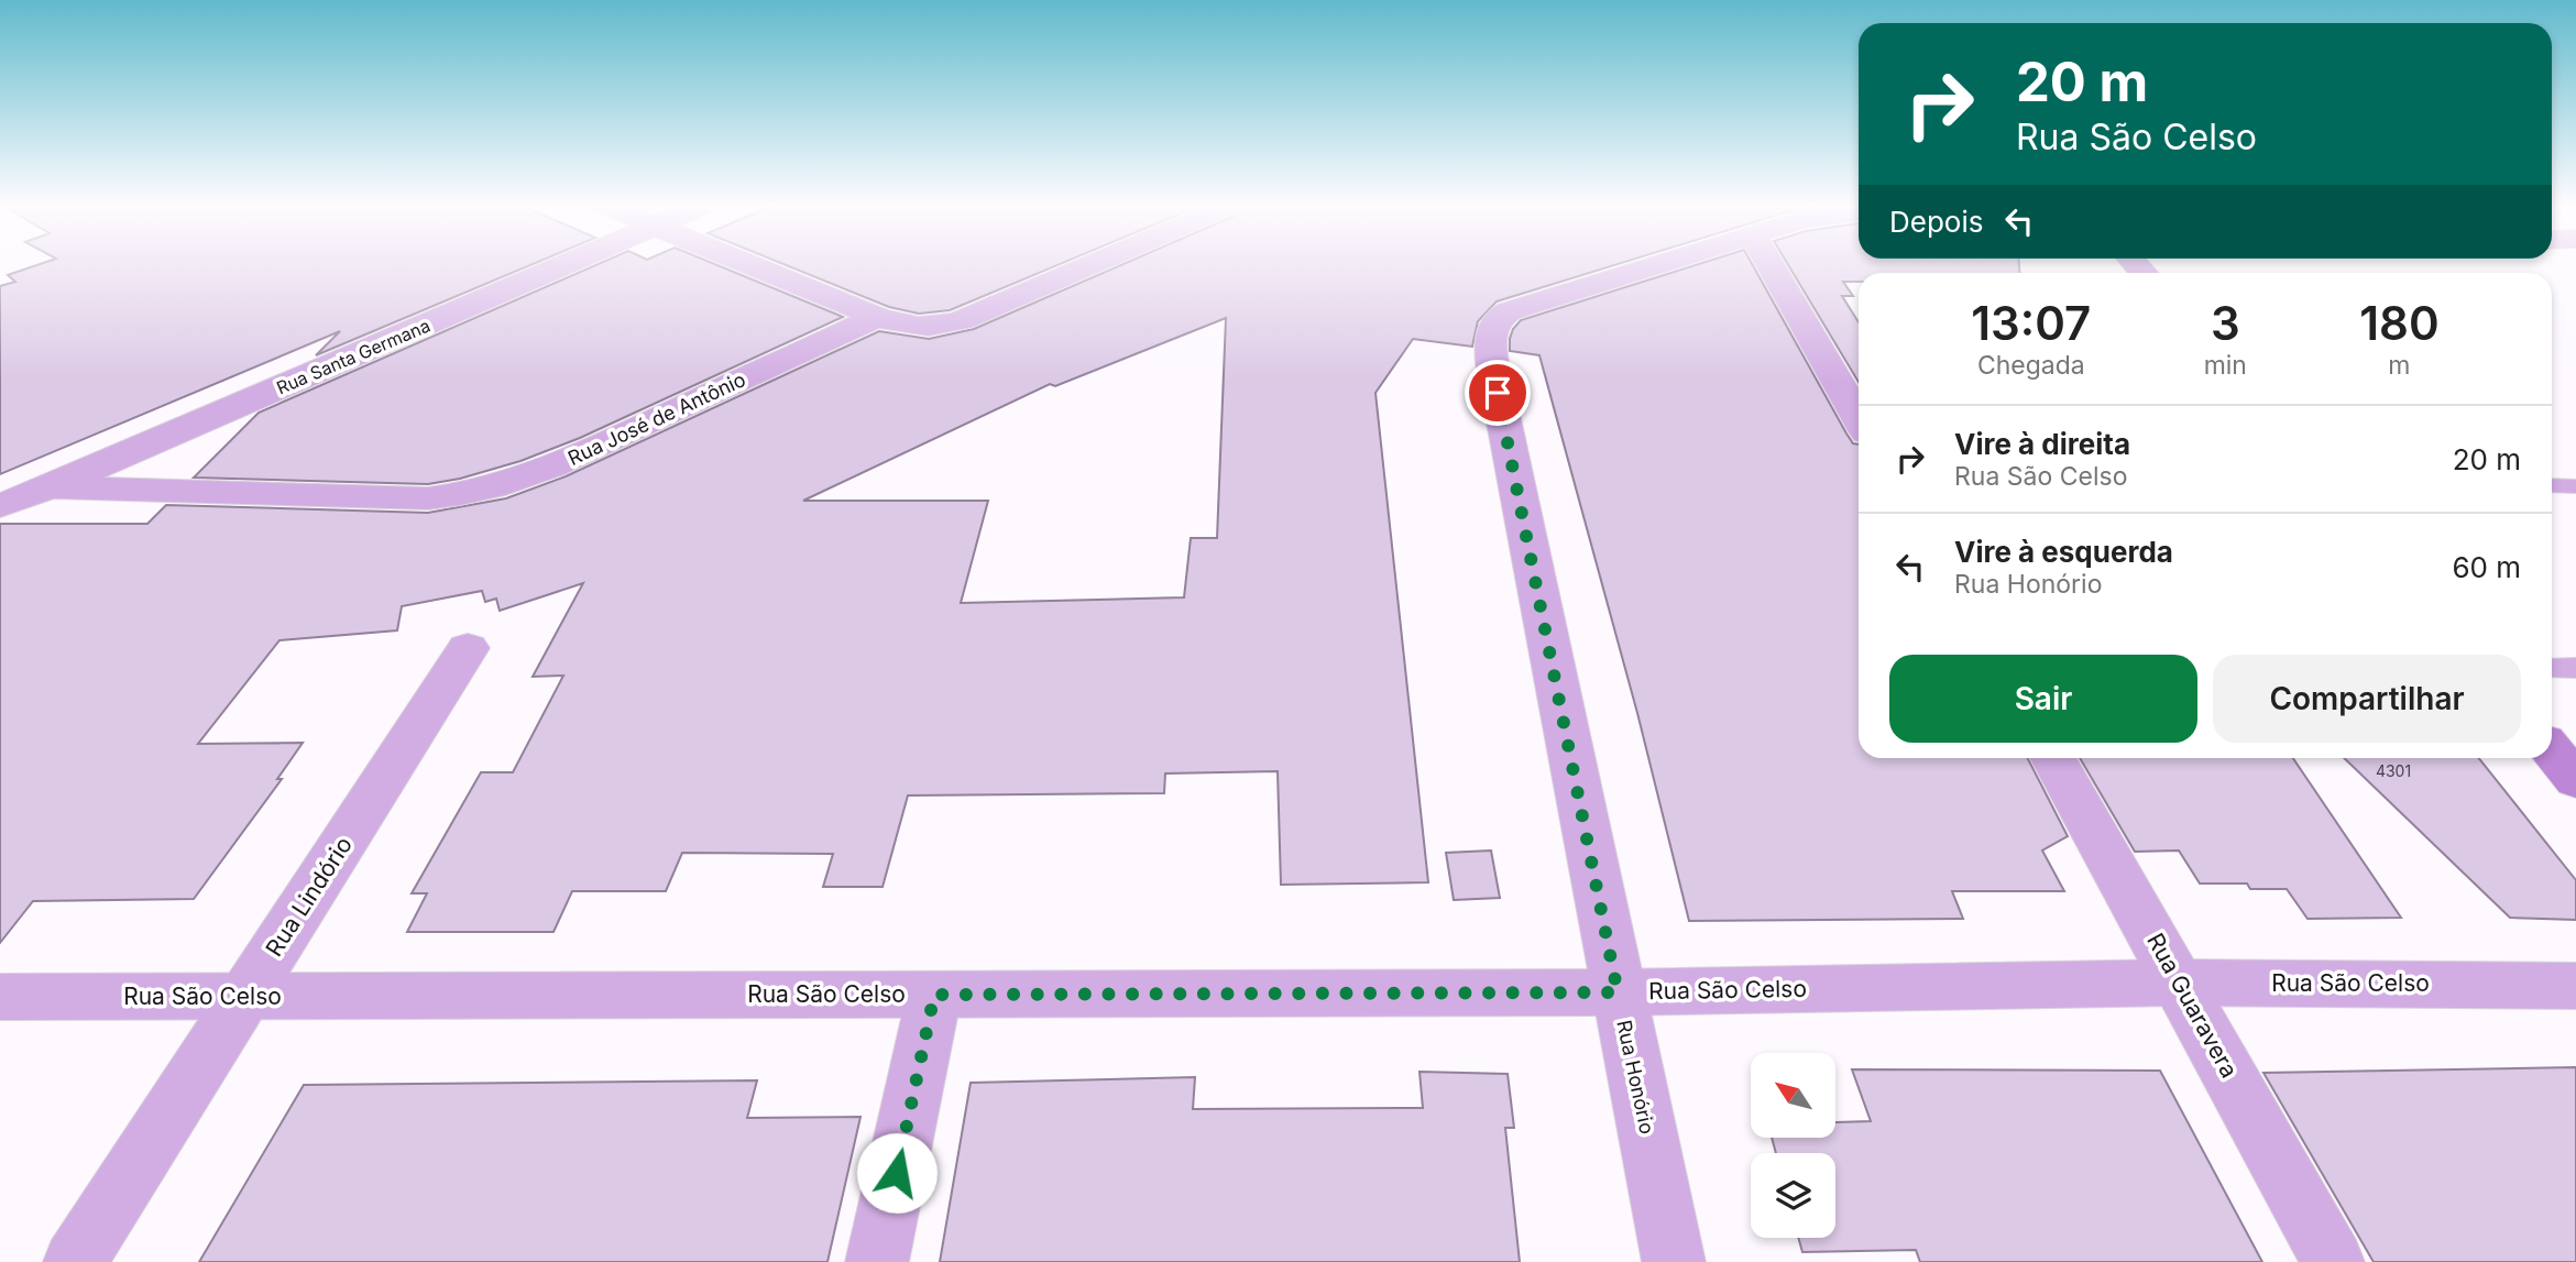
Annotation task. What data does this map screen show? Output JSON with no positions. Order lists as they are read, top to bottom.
{
  "streets": {
    "street": [
      "Rua Santa Germana",
      "Rua José de Antônio",
      "Rua Lindório",
      "Rua São Celso",
      "Rua Guaravera",
      "Rua Honório"
    ]
  },
  "crossings": [
    ["Rua Santa Germana", "Rua José de Antônio"],
    ["Rua Lindório", "Rua São Celso"],
    ["Rua São Celso", "Rua Guaravera"],
    ["Rua São Celso", "Rua Honório"]
  ],
  "house_numbers": ["4301"],
  "north": "top left",
  "page": {
    "turn": ["20 m", "Rua São Celso"],
    "then": "Depois",
    "eta": [
      "13:07",
      "Chegada",
      "3",
      "min",
      "180",
      "m"
    ],
    "list": [
      {
        "name": "Vire à direita",
        "note": "Rua São Celso",
        "value": "20 m"
      },
      {
        "name": "Vire à esquerda",
        "note": "Rua Honório",
        "value": "60 m"
      }
    ],
    "buttons": ["Sair", "Compartilhar"]
  }
}
